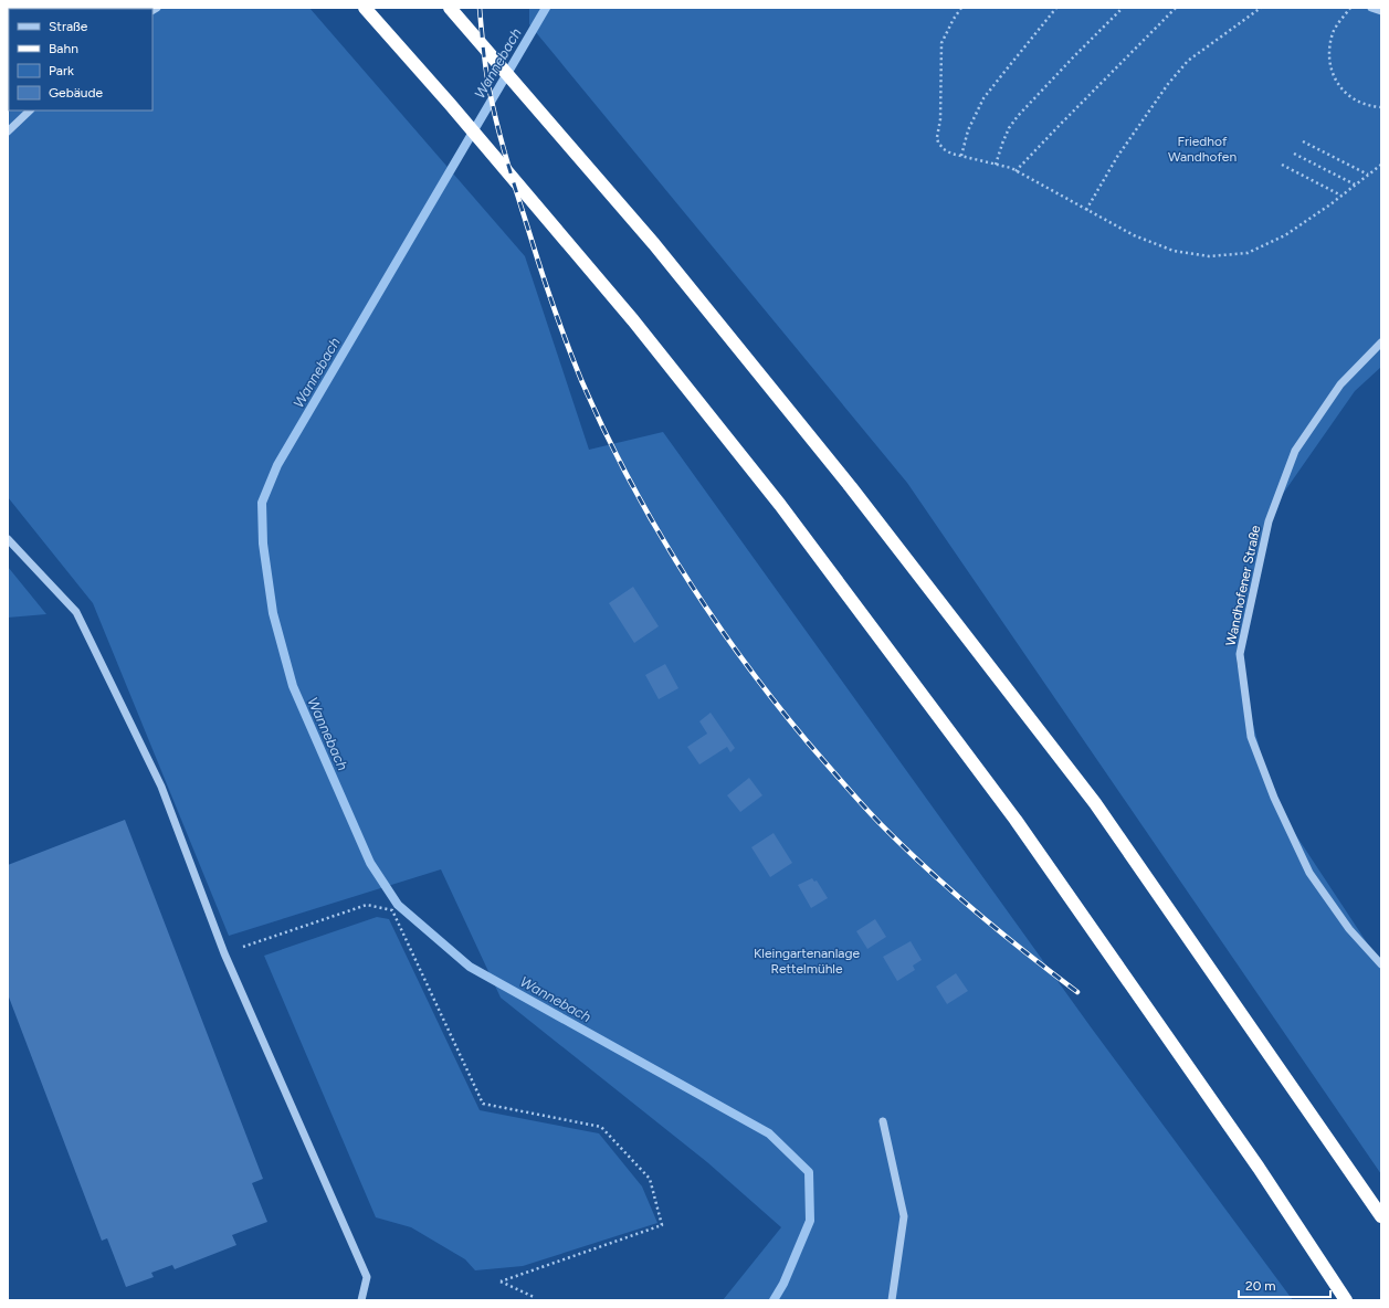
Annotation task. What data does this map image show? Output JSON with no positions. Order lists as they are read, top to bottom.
{
  "streets": {
    "street": ["Wandhofener Straße"]
  },
  "water": ["Wannebach"],
  "parks": ["Friedhof Wandhofen", "Kleingartenanlage Rettelmühle"],
  "legend": [
    "Straße",
    "Bahn",
    "Park",
    "Gebäude"
  ],
  "scale_bar": "20 m"
}
